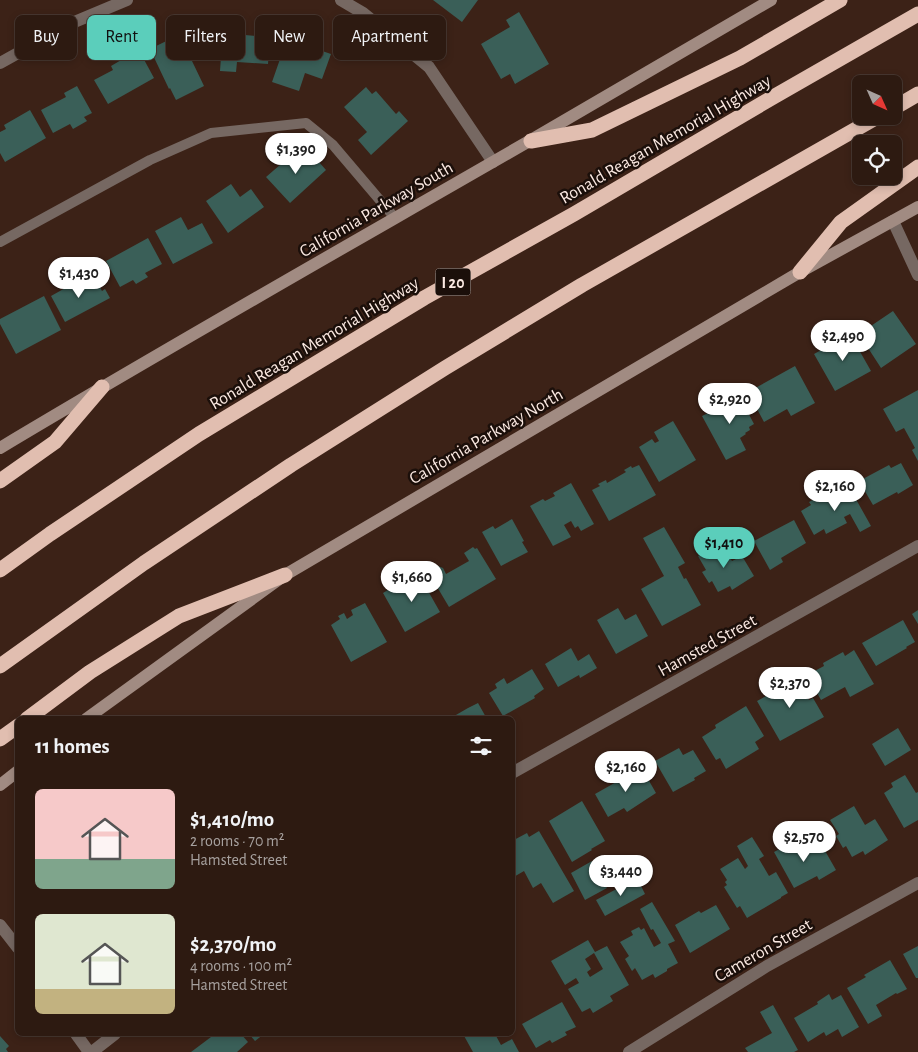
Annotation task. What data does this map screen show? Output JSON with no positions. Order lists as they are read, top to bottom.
{
  "streets": {
    "highway": ["Ronald Reagan Memorial Highway", "I 20"],
    "main road": ["California Parkway South", "California Parkway North"],
    "street": ["Hamsted Street", "Cameron Street"]
  },
  "north": "bottom right",
  "page": {
    "chip": [
      "Buy",
      "Rent",
      "Filters",
      "New",
      "Apartment"
    ],
    "price": [
      "$1,390",
      "$1,430",
      "$2,490",
      "$2,920",
      "$2,160",
      "$1,410",
      "$1,660",
      "$2,370",
      "$2,160",
      "$2,570",
      "$3,440"
    ],
    "heading": "11 homes",
    "list": [
      {
        "name": "$1,410/mo",
        "note": "2 rooms · 70 m² · Hamsted Street"
      },
      {
        "name": "$2,370/mo",
        "note": "4 rooms · 100 m² · Hamsted Street"
      }
    ]
  }
}
